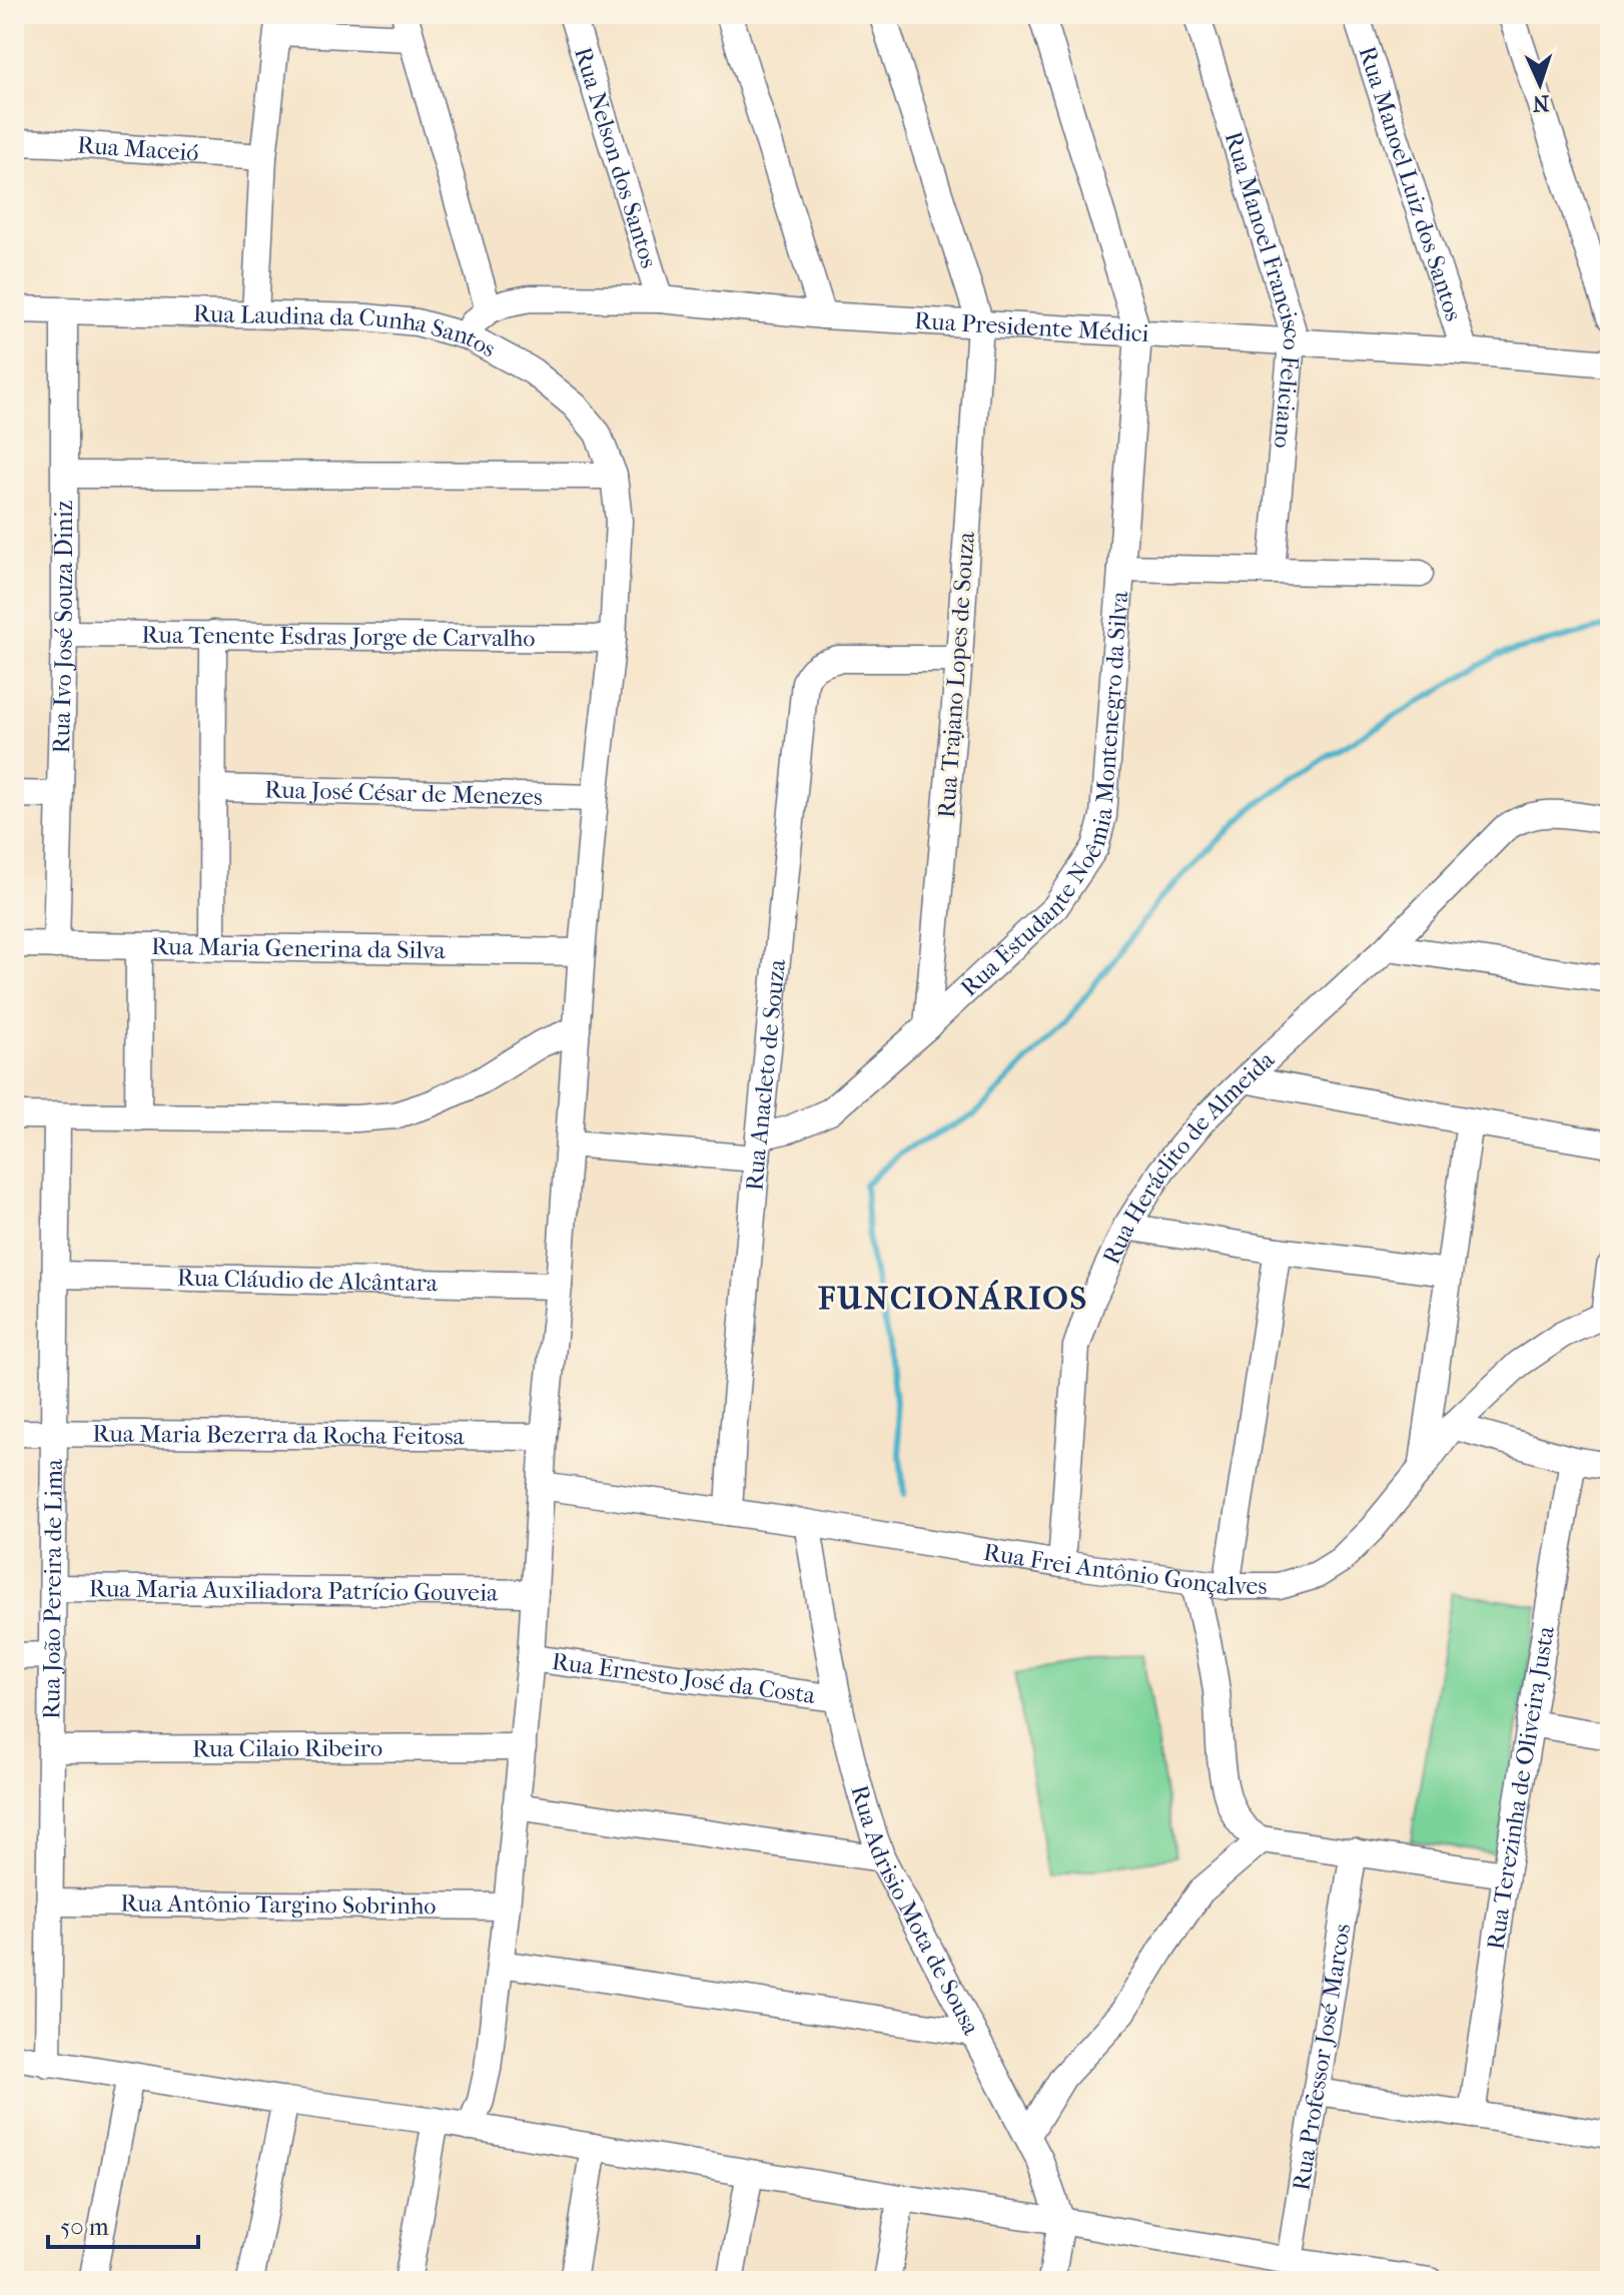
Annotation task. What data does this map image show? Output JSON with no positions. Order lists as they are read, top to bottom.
{
  "streets": {
    "street": [
      "Rua Maceió",
      "Rua Nelson dos Santos",
      "Rua Manoel Luiz dos Santos",
      "Rua Manoel Francisco Feliciano",
      "Rua Presidente Médici",
      "Rua Laudina da Cunha Santos",
      "Rua Ivo José Souza Diniz",
      "Rua Tenente Esdras Jorge de Carvalho",
      "Rua Trajano Lopes de Souza",
      "Rua Estudante Noêmia Montenegro da Silva",
      "Rua José César de Menezes",
      "Rua Maria Generina da Silva",
      "Rua Anacleto de Souza",
      "Rua Heráclito de Almeida",
      "Rua Cláudio de Alcântara",
      "Rua Maria Bezerra da Rocha Feitosa",
      "Rua Frei Antônio Gonçalves",
      "Rua João Pereira de Lima",
      "Rua Maria Auxiliadora Patrício Gouveia",
      "Rua Ernesto José da Costa",
      "Rua Cilaio Ribeiro",
      "Rua Terezinha de Oliveira Justa",
      "Rua Antônio Targino Sobrinho",
      "Rua Adrisio Mota de Sousa",
      "Rua Professor José Marcos"
    ]
  },
  "crossings": [
    ["Rua Nelson dos Santos", "Rua Presidente Médici"],
    ["Rua Manoel Luiz dos Santos", "Rua Presidente Médici"],
    ["Rua Manoel Francisco Feliciano", "Rua Presidente Médici"],
    ["Rua Presidente Médici", "Rua Trajano Lopes de Souza"],
    ["Rua Presidente Médici", "Rua Estudante Noêmia Montenegro da Silva"],
    ["Rua Laudina da Cunha Santos", "Rua Ivo José Souza Diniz"],
    ["Rua Laudina da Cunha Santos", "Rua Tenente Esdras Jorge de Carvalho"],
    ["Rua Laudina da Cunha Santos", "Rua José César de Menezes"],
    ["Rua Laudina da Cunha Santos", "Rua Maria Generina da Silva"],
    ["Rua Laudina da Cunha Santos", "Rua Cláudio de Alcântara"],
    ["Rua Laudina da Cunha Santos", "Rua Maria Bezerra da Rocha Feitosa"],
    ["Rua Laudina da Cunha Santos", "Rua Frei Antônio Gonçalves"],
    ["Rua Laudina da Cunha Santos", "Rua Maria Auxiliadora Patrício Gouveia"],
    ["Rua Laudina da Cunha Santos", "Rua Ernesto José da Costa"],
    ["Rua Laudina da Cunha Santos", "Rua Cilaio Ribeiro"],
    ["Rua Laudina da Cunha Santos", "Rua Antônio Targino Sobrinho"],
    ["Rua Ivo José Souza Diniz", "Rua Tenente Esdras Jorge de Carvalho"],
    ["Rua Ivo José Souza Diniz", "Rua Maria Generina da Silva"],
    ["Rua Trajano Lopes de Souza", "Rua Estudante Noêmia Montenegro da Silva"],
    ["Rua Trajano Lopes de Souza", "Rua Anacleto de Souza"],
    ["Rua Estudante Noêmia Montenegro da Silva", "Rua Anacleto de Souza"],
    ["Rua Anacleto de Souza", "Rua Frei Antônio Gonçalves"],
    ["Rua Heráclito de Almeida", "Rua Frei Antônio Gonçalves"],
    ["Rua Cláudio de Alcântara", "Rua João Pereira de Lima"],
    ["Rua Maria Bezerra da Rocha Feitosa", "Rua João Pereira de Lima"],
    ["Rua Frei Antônio Gonçalves", "Rua Adrisio Mota de Sousa"],
    ["Rua João Pereira de Lima", "Rua Maria Auxiliadora Patrício Gouveia"],
    ["Rua João Pereira de Lima", "Rua Cilaio Ribeiro"],
    ["Rua João Pereira de Lima", "Rua Antônio Targino Sobrinho"],
    ["Rua Ernesto José da Costa", "Rua Adrisio Mota de Sousa"]
  ],
  "districts": ["FUNCIONÁRIOS"],
  "scale_bar": "50 m",
  "north": "bottom"
}
